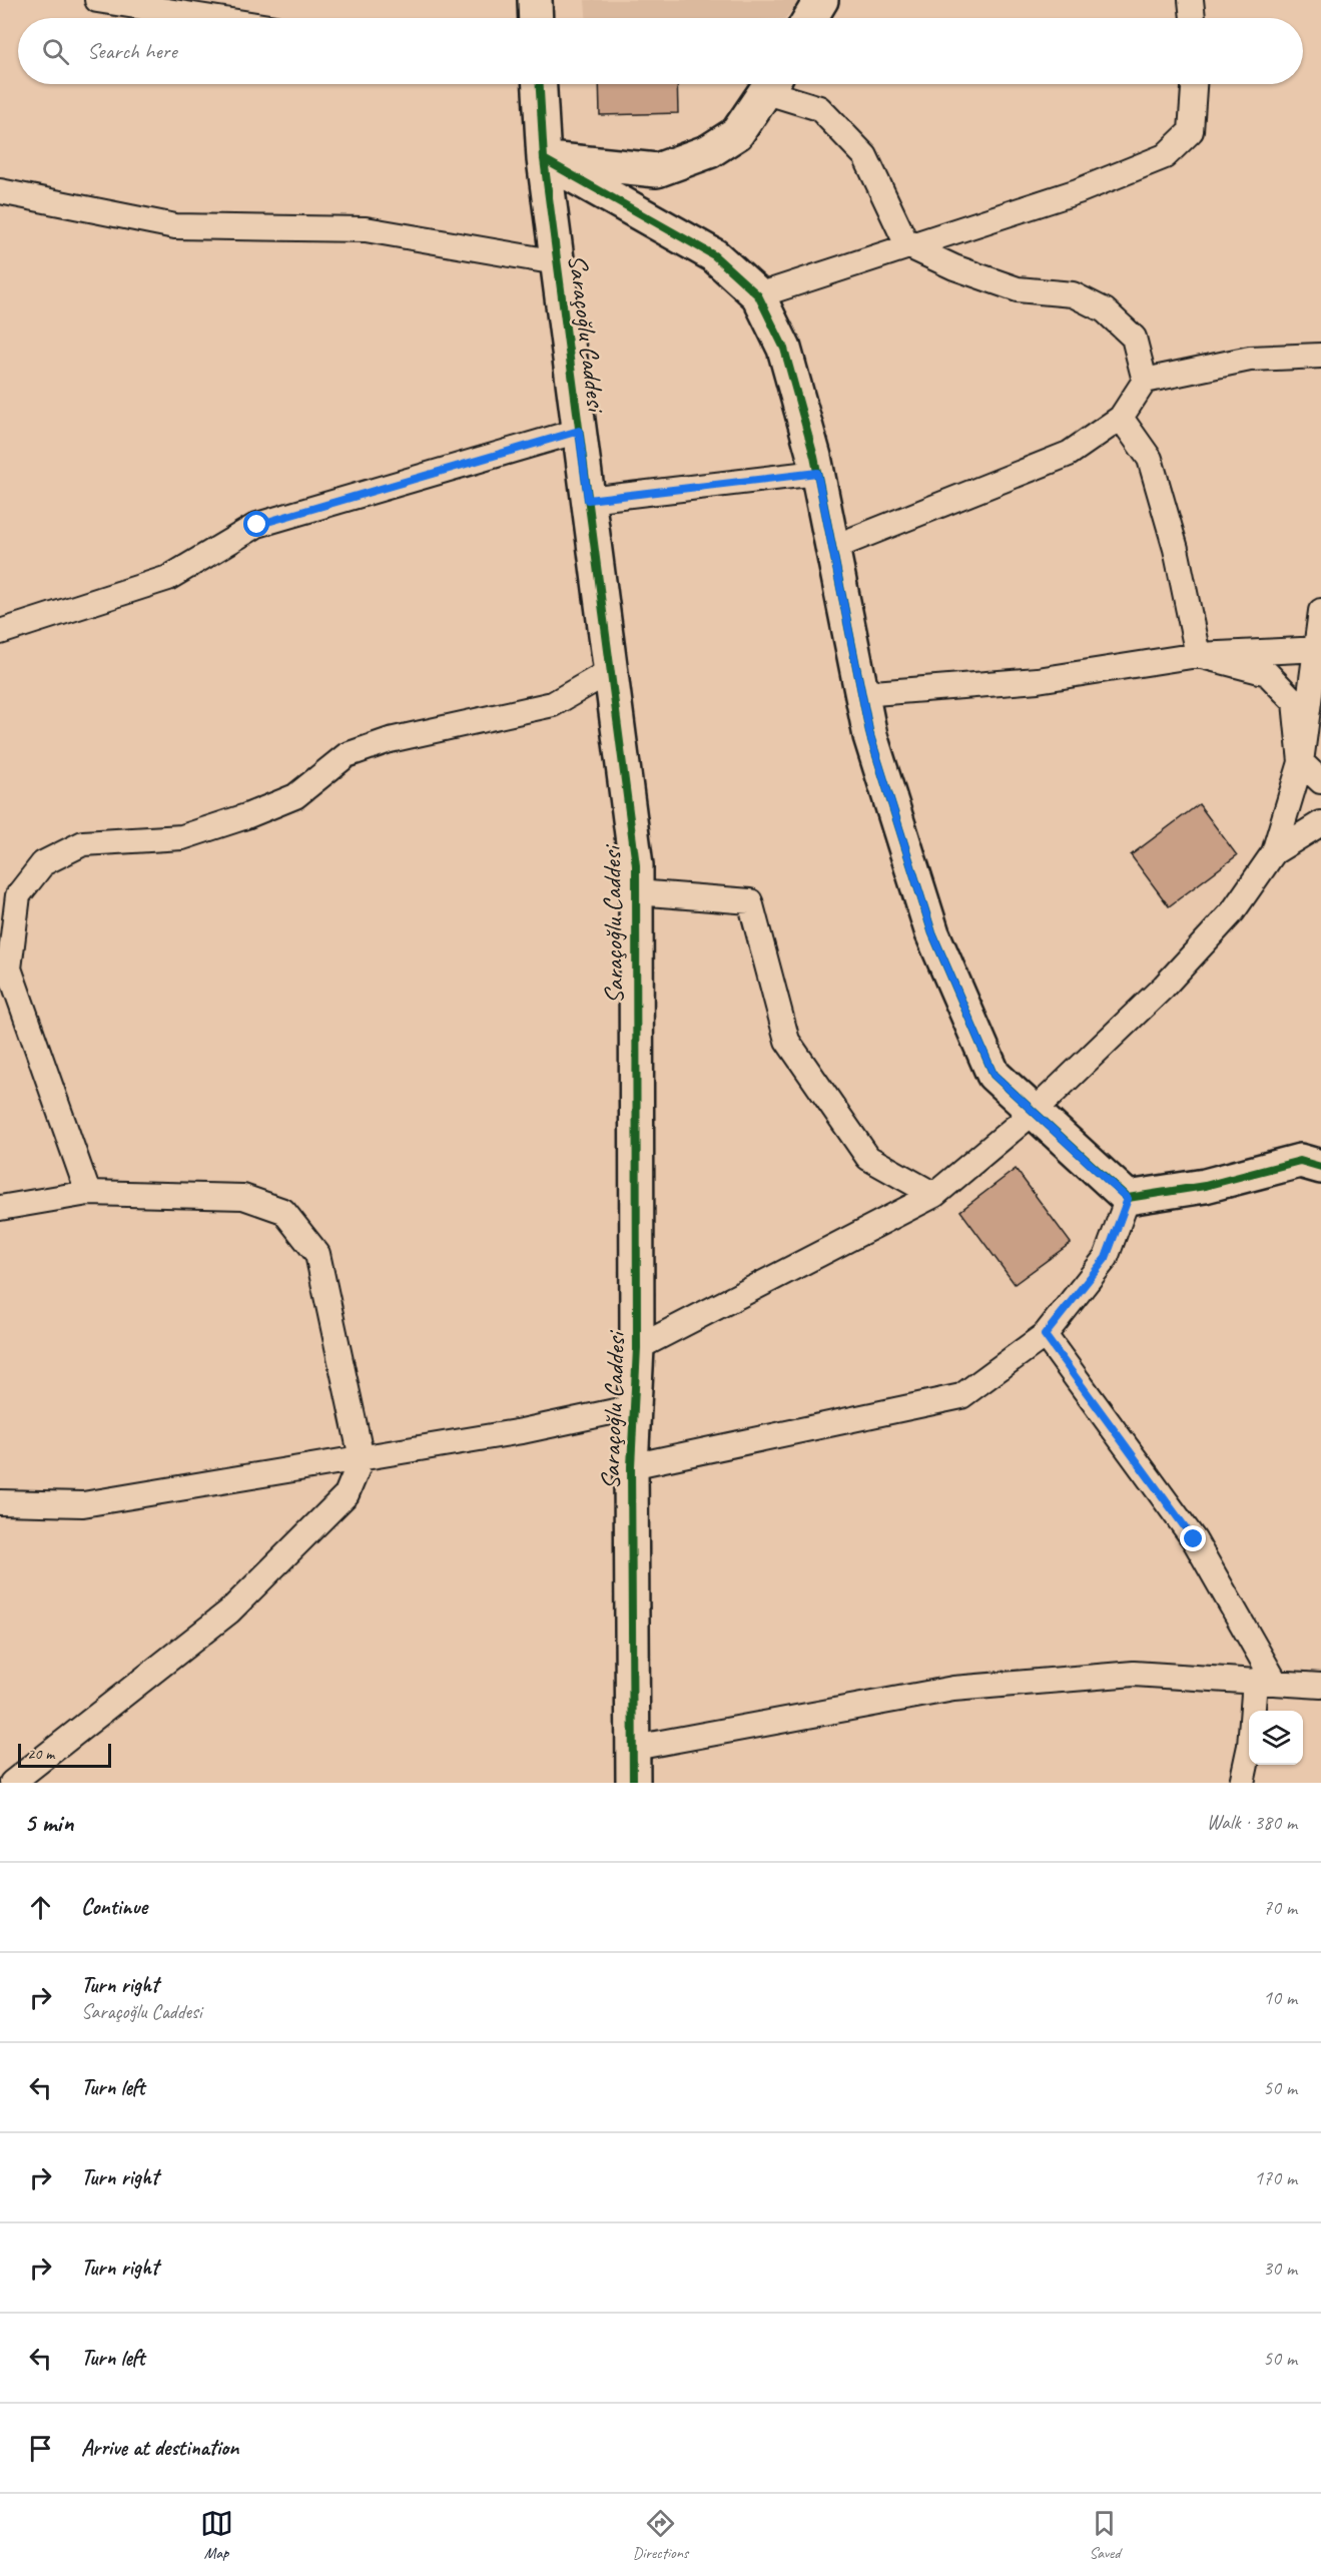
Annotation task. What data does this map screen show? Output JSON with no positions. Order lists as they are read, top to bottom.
{
  "streets": {
    "street": ["Saraçoğlu Caddesi"]
  },
  "scale_bar": "20 m",
  "page": {
    "search": "Search here",
    "scale": "20 m",
    "heading": ["5 min", "Walk · 380 m"],
    "list": [
      ["Continue", "70 m"],
      ["Turn right", "Saraçoğlu Caddesi", "10 m"],
      ["Turn left", "50 m"],
      ["Turn right", "170 m"],
      ["Turn right", "30 m"],
      ["Turn left", "50 m"],
      "Arrive at destination"
    ],
    "nav": ["Map", "Directions", "Saved"]
  }
}
